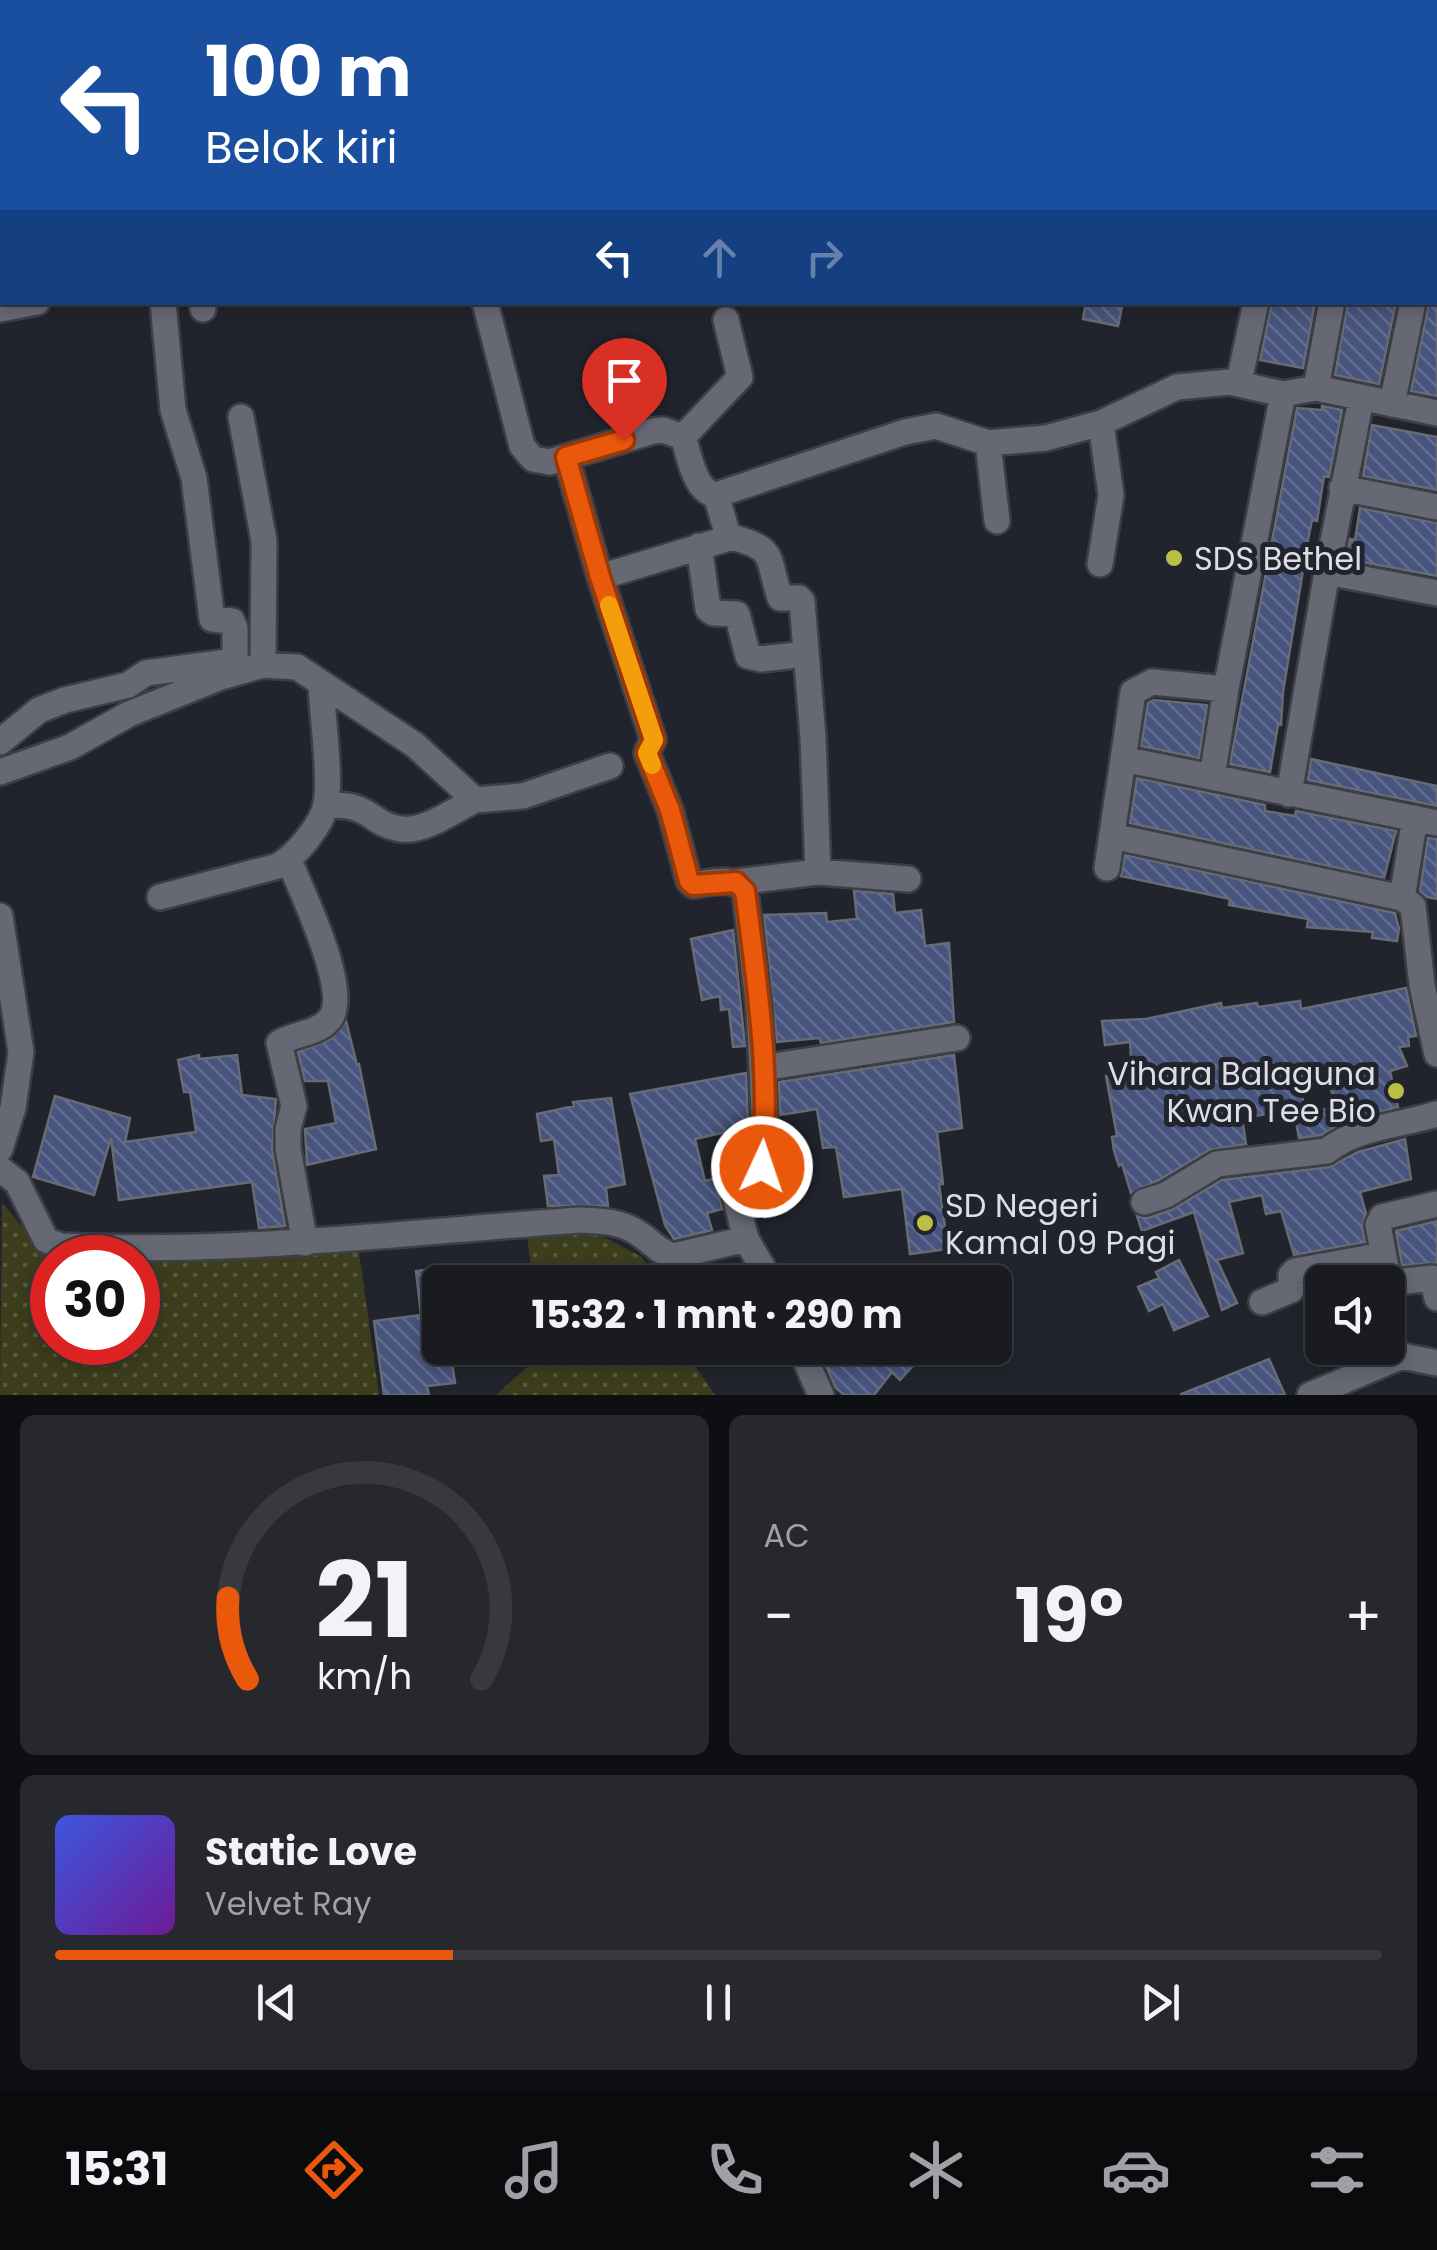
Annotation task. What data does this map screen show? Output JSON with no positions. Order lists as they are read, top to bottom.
{
  "places": ["SDS Bethel", "Vihara Balaguna Kwan Tee Bio", "SD Negeri Kamal 09 Pagi"],
  "page": {
    "turn": ["100 m", "Belok kiri"],
    "limit": "30",
    "trip": "15:32 · 1 mnt · 290 m",
    "tile": "AC",
    "heat": ["−", "19°", "+"],
    "song": ["Static Love", "Velvet Ray"],
    "tabs": "15:31",
    "gauge": ["21", "km/h"]
  }
}
